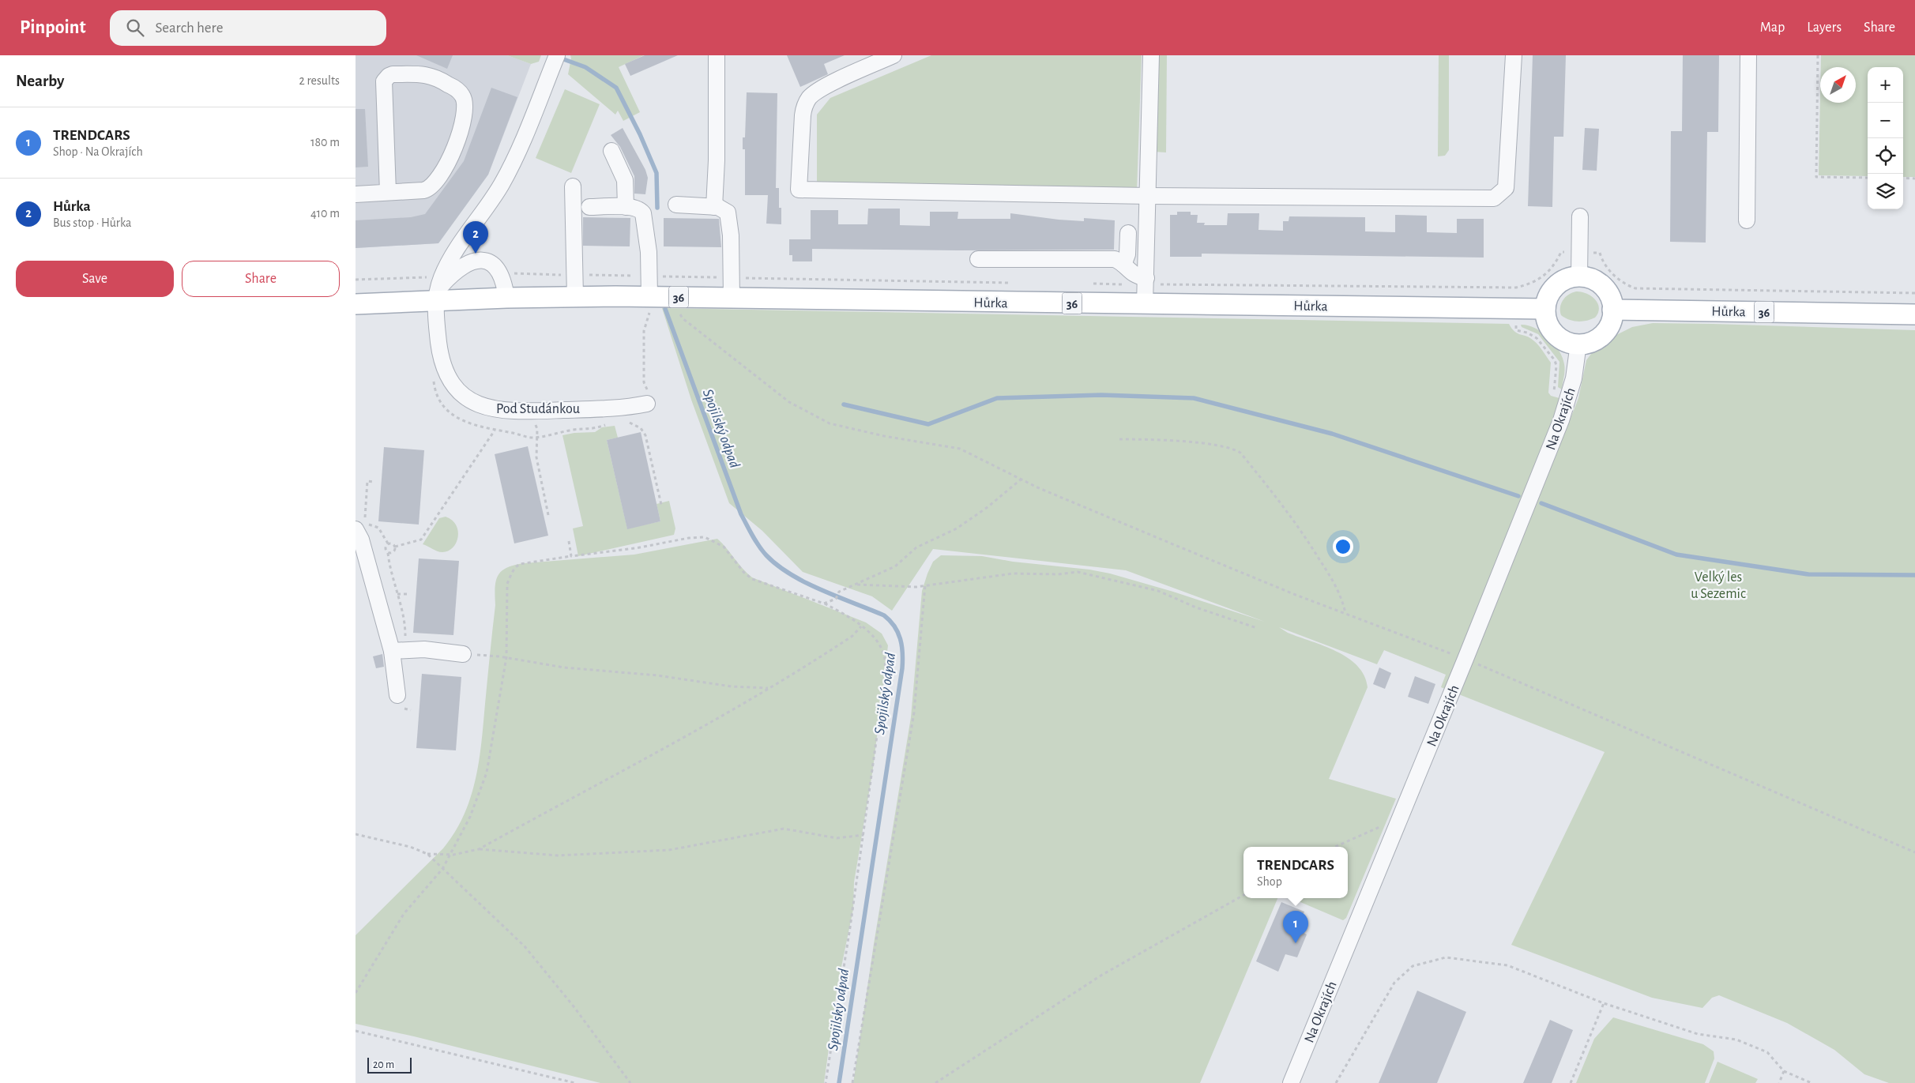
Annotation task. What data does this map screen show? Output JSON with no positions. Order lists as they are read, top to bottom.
{
  "streets": {
    "main road": ["36", "Hůrka"],
    "street": ["Pod Studánkou", "Na Okrajích"]
  },
  "crossings": [
    ["Hůrka", "Pod Studánkou"],
    ["Hůrka", "Na Okrajích"]
  ],
  "water": ["Spojilský odpad"],
  "parks": ["Velký les u Sezemic"],
  "scale_bar": "20 m",
  "north": "top right",
  "page": {
    "header": "Pinpoint",
    "search": "Search here",
    "nav": ["Map", "Layers", "Share"],
    "heading": ["Nearby", "2 results"],
    "map_buttons": ["+", "−"],
    "list": [
      {
        "mark": "1",
        "name": "TRENDCARS",
        "note": "Shop · Na Okrajích",
        "value": "180 m"
      },
      {
        "mark": "2",
        "name": "Hůrka",
        "note": "Bus stop · Hůrka",
        "value": "410 m"
      }
    ],
    "pins": ["2", "1"],
    "buttons": ["Save", "Share"],
    "popup": ["TRENDCARS", "Shop"],
    "scale": "20 m"
  }
}
